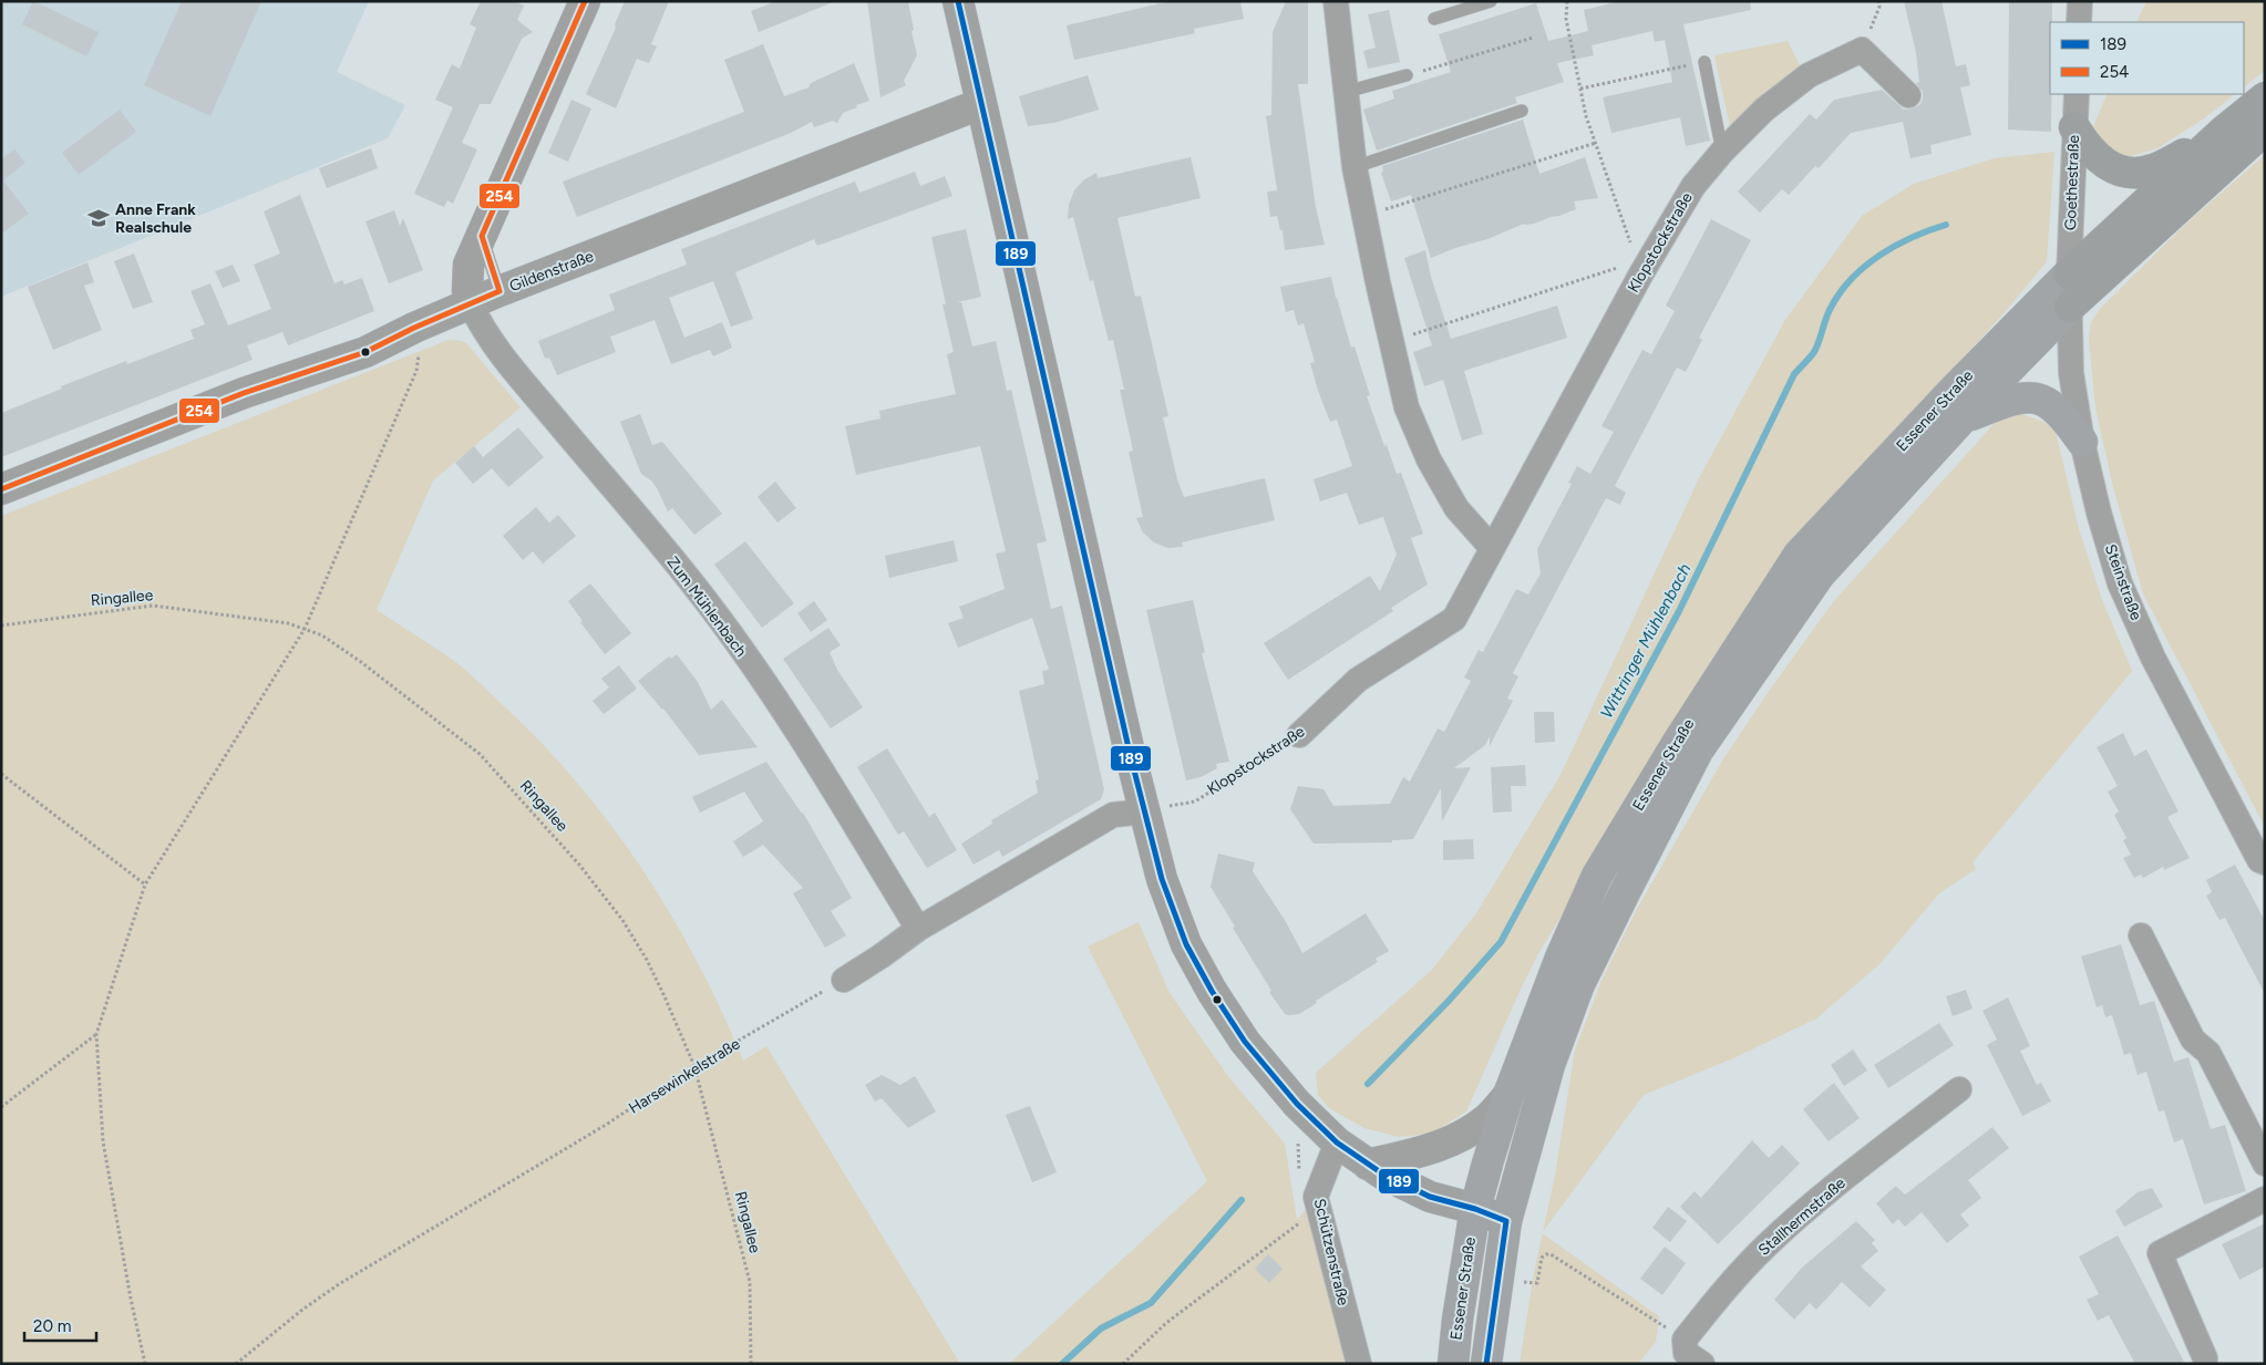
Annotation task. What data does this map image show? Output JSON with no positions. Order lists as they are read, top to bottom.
{
  "streets": {
    "main road": ["Gildenstraße", "Essener Straße"],
    "street": [
      "Goethestraße",
      "Klopstockstraße",
      "Steinstraße",
      "Zum Mühlenbach",
      "Stallhermstraße",
      "Schützenstraße"
    ],
    "path": ["Ringallee", "Harsewinkelstraße"]
  },
  "crossings": [
    ["Goethestraße", "Essener Straße"],
    ["Goethestraße", "Steinstraße"],
    ["Gildenstraße", "Zum Mühlenbach"],
    ["Essener Straße", "Steinstraße"],
    ["Ringallee", "Harsewinkelstraße"]
  ],
  "water": ["Wittringer Mühlenbach"],
  "places": {
    "school or university": ["Anne Frank Realschule"]
  },
  "lines": ["transit line 189", "transit line 254"],
  "legend": ["189", "254"],
  "scale_bar": "20 m"
}
